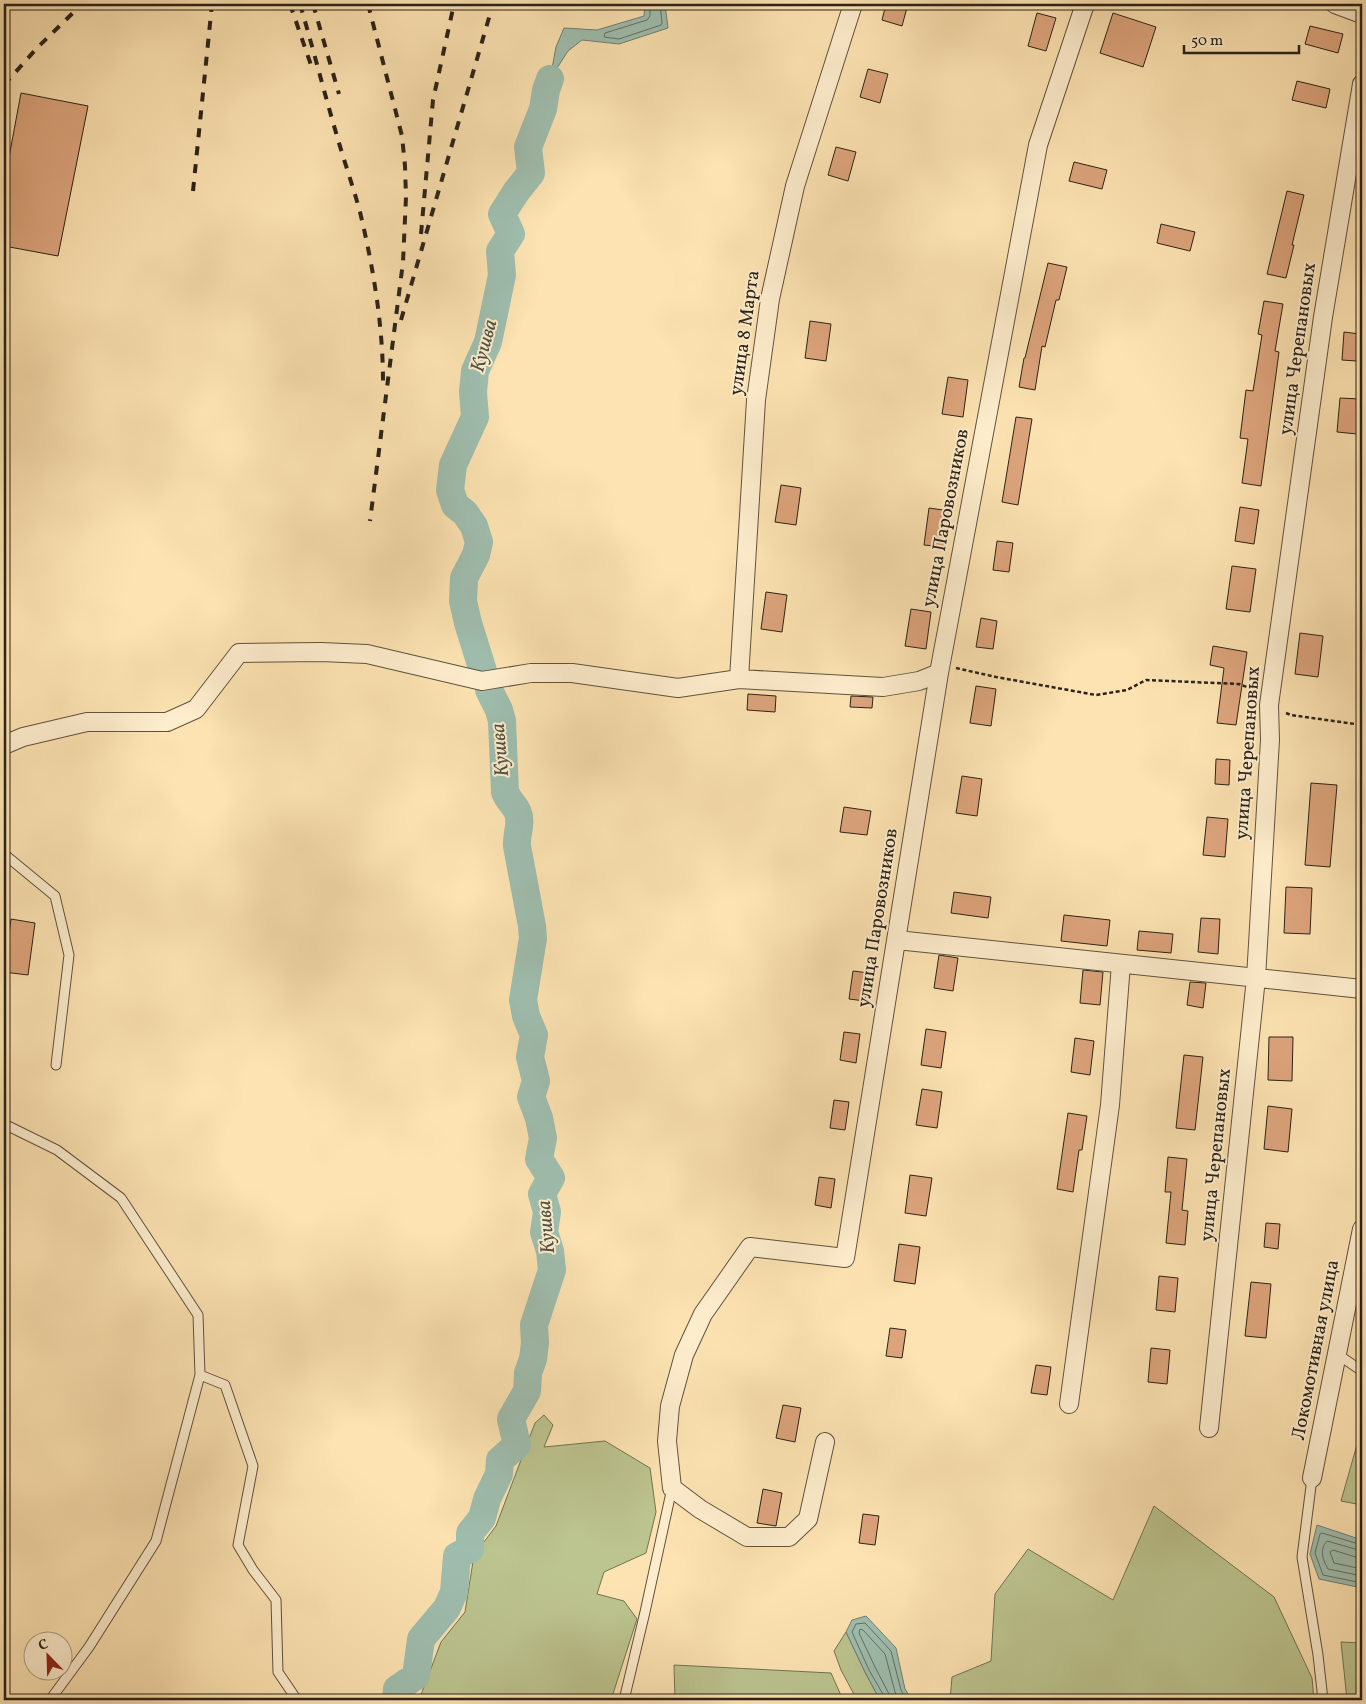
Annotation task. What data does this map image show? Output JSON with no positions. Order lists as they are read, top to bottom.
{
  "streets": {
    "street": [
      "улица 8 Марта",
      "улица Черепановых",
      "улица Паровозников",
      "Локомотивная улица"
    ]
  },
  "water": ["Кушва"],
  "scale_bar": "50 m",
  "north": "top left"
}
